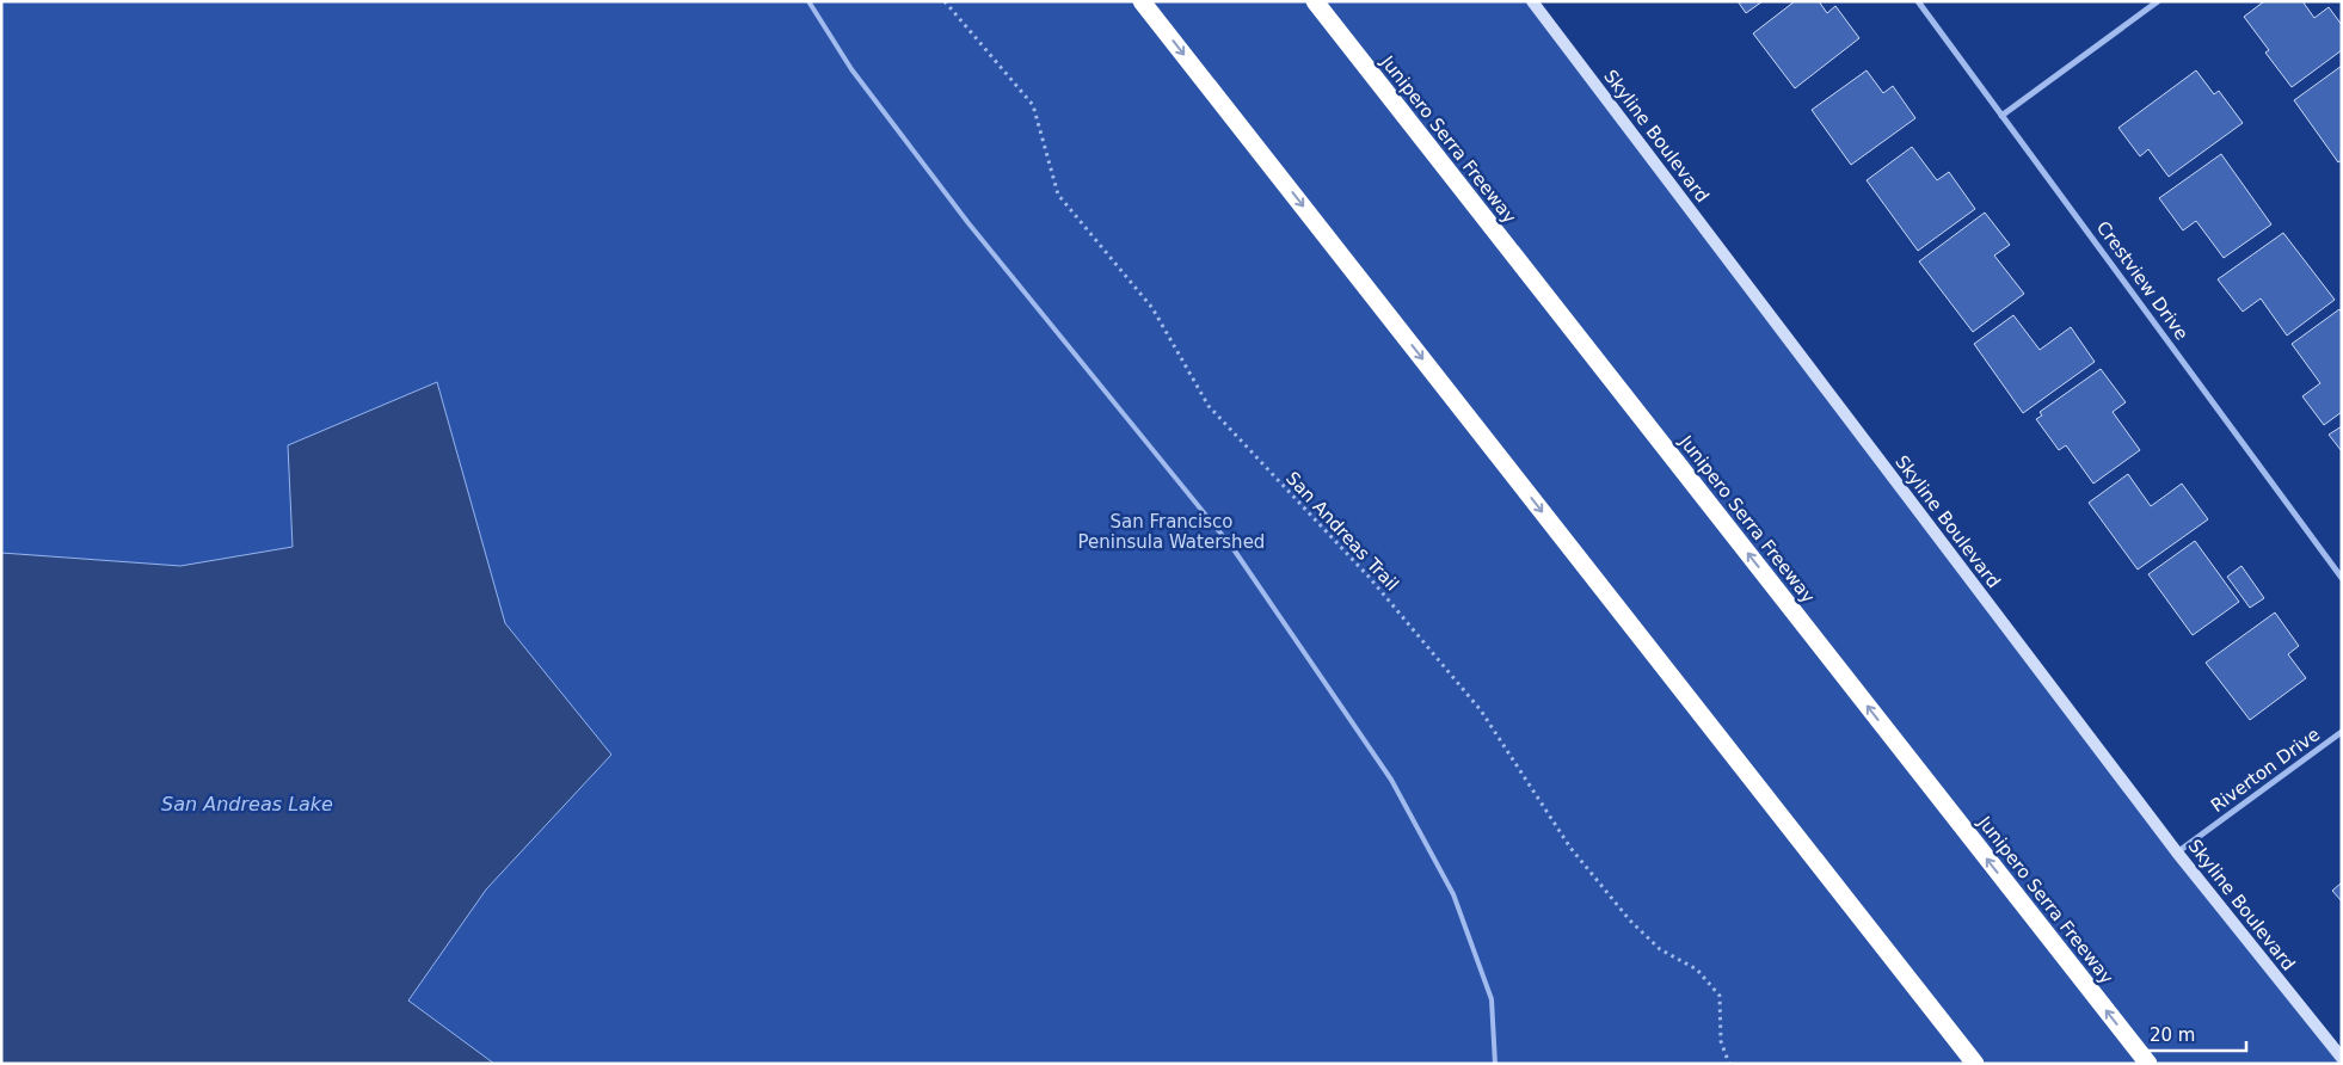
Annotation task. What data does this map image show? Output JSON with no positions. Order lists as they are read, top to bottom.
{
  "streets": {
    "highway": ["Junipero Serra Freeway"],
    "main road": ["Skyline Boulevard"],
    "street": ["Crestview Drive", "Riverton Drive"],
    "path": ["San Andreas Trail"]
  },
  "crossings": [
    ["Skyline Boulevard", "Riverton Drive"]
  ],
  "water": ["San Andreas Lake"],
  "parks": ["San Francisco Peninsula Watershed"],
  "scale_bar": "20 m"
}
